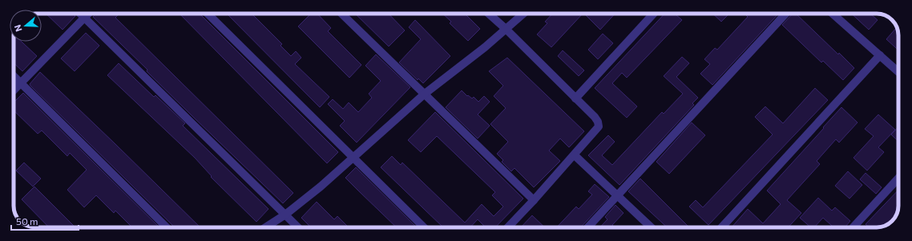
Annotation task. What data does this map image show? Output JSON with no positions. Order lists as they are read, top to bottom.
{
  "scale_bar": "50 m",
  "north": "left"
}
